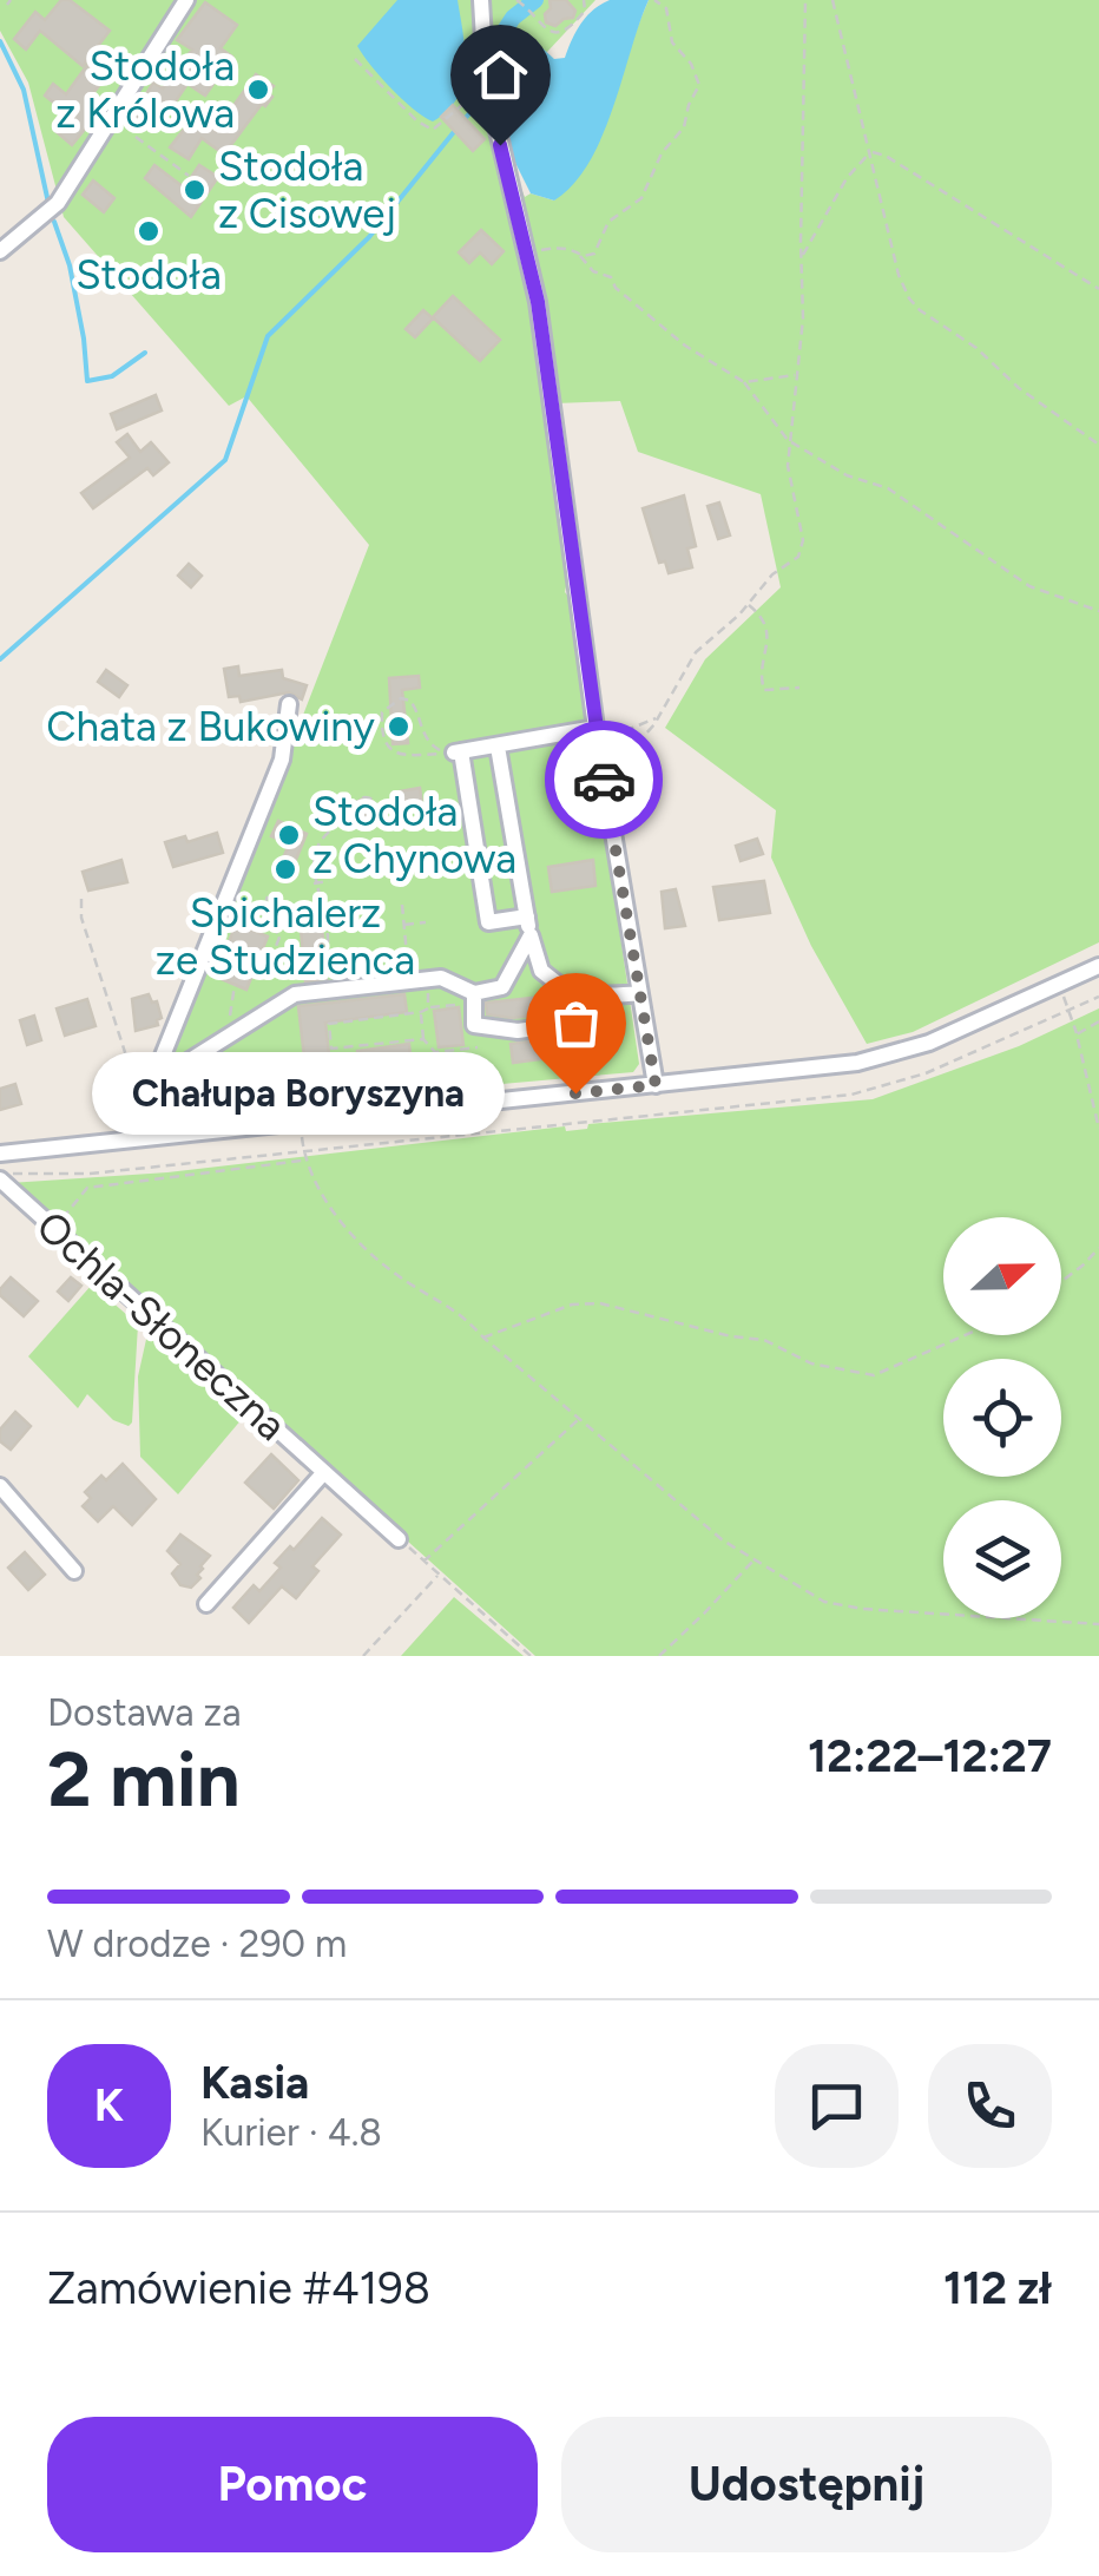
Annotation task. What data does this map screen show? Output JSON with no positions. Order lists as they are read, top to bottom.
{
  "streets": {
    "street": ["Ochla-Słoneczna"]
  },
  "places": [
    "Stodoła z Królowa",
    "Stodoła z Cisowej",
    "Stodoła",
    "Chata z Bukowiny",
    "Stodoła z Chynowa",
    "Spichalerz ze Studzienca",
    "Chałupa Boryszyna"
  ],
  "north": "right",
  "page": {
    "bubble": "Chałupa Boryszyna",
    "heading": ["2 min", "Dostawa za", "12:22–12:27"],
    "panel": [
      "Kasia",
      "Kurier · 4.8",
      "Zamówienie #4198",
      "112 zł"
    ],
    "bar": "W drodze · 290 m",
    "round": "K",
    "buttons": ["Pomoc", "Udostępnij"]
  }
}
